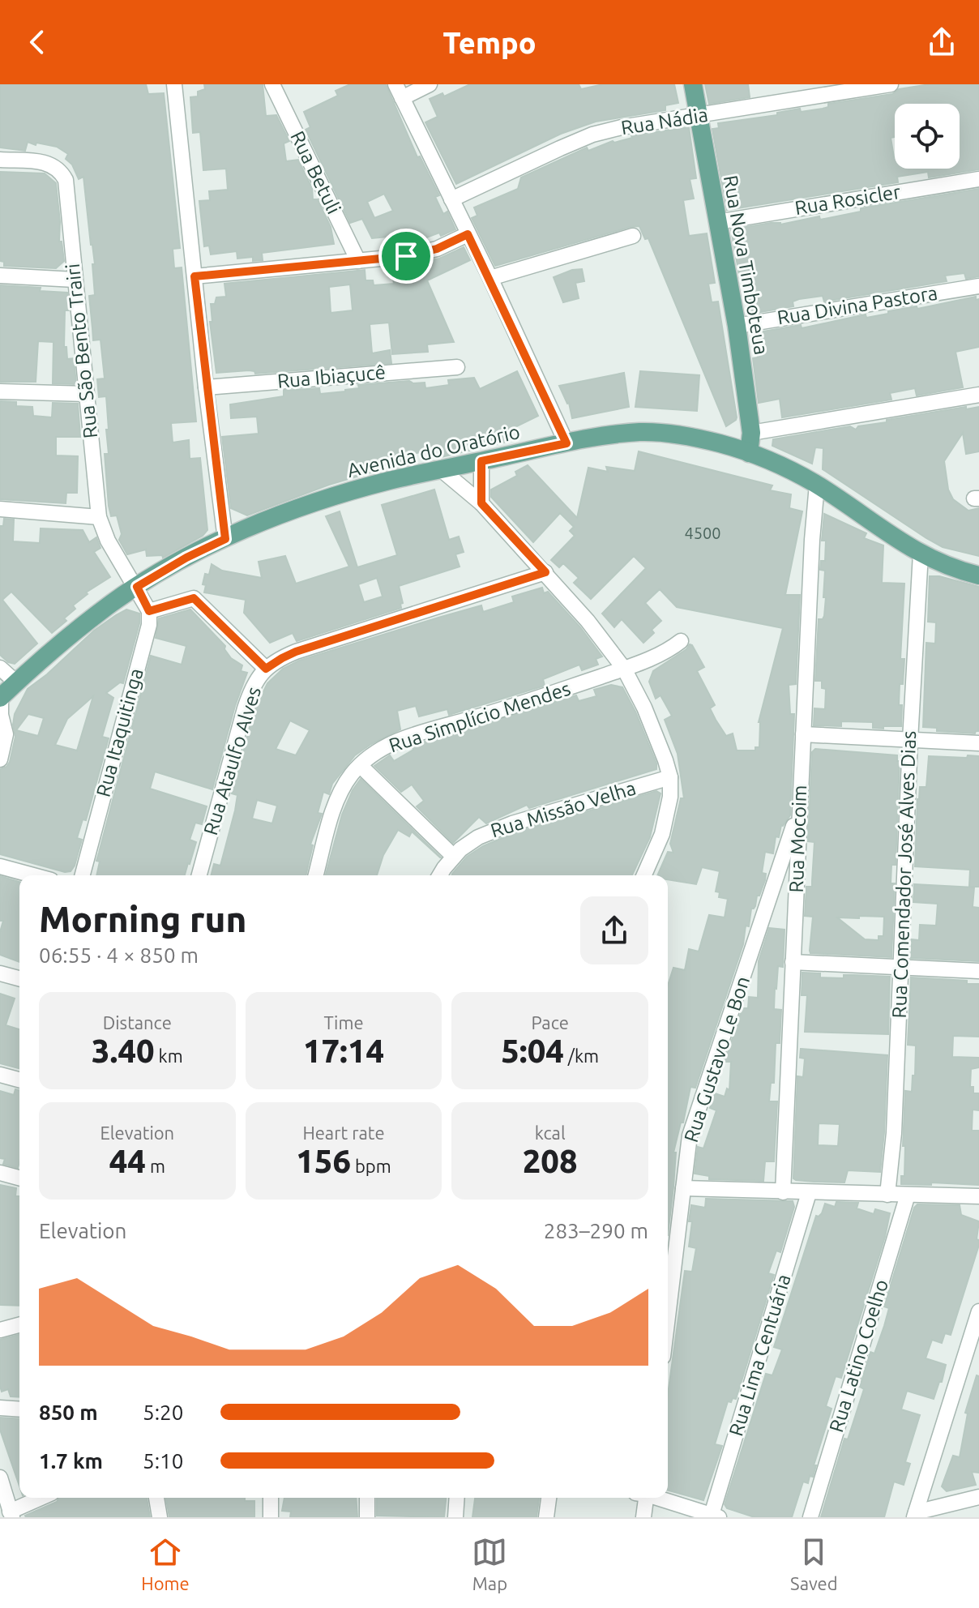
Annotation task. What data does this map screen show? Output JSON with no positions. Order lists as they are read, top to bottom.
{
  "streets": {
    "main road": ["Rua Nova Timboteua", "Avenida do Oratório"],
    "street": [
      "Rua Nádia",
      "Rua Betuli",
      "Rua Rosicler",
      "Rua Divina Pastora",
      "Rua São Bento Trairi",
      "Rua Ibiaçucê",
      "Rua Simplício Mendes",
      "Rua Itaquitinga",
      "Rua Ataulfo Alves",
      "Rua Missão Velha",
      "Rua Mocoim",
      "Rua Comendador José Alves Dias",
      "Rua Gustavo Le Bon",
      "Rua Lima Centuária",
      "Rua Latino Coelho"
    ]
  },
  "crossings": [
    ["Rua Nádia", "Rua Nova Timboteua"],
    ["Rua Rosicler", "Rua Nova Timboteua"],
    ["Rua Nova Timboteua", "Rua Divina Pastora"],
    ["Rua Nova Timboteua", "Avenida do Oratório"],
    ["Rua São Bento Trairi", "Avenida do Oratório"],
    ["Avenida do Oratório", "Rua Mocoim"],
    ["Avenida do Oratório", "Rua Comendador José Alves Dias"],
    ["Rua Mocoim", "Rua Gustavo Le Bon"]
  ],
  "house_numbers": ["4500"],
  "page": {
    "header": "Tempo",
    "heading": ["Morning run", "06:55 · 4 × 850 m"],
    "stats": [
      ["Distance", "3.40 km"],
      ["Time", "17:14"],
      ["Pace", "5:04 /km"],
      ["Elevation", "44 m"],
      ["Heart rate", "156 bpm"],
      ["kcal", "208"]
    ],
    "chart": ["Elevation", "283–290 m"],
    "list": [
      {
        "name": "850 m",
        "note": "5:20"
      },
      {
        "name": "1.7 km",
        "note": "5:10"
      }
    ],
    "tabs": ["Home", "Map", "Saved"]
  }
}
